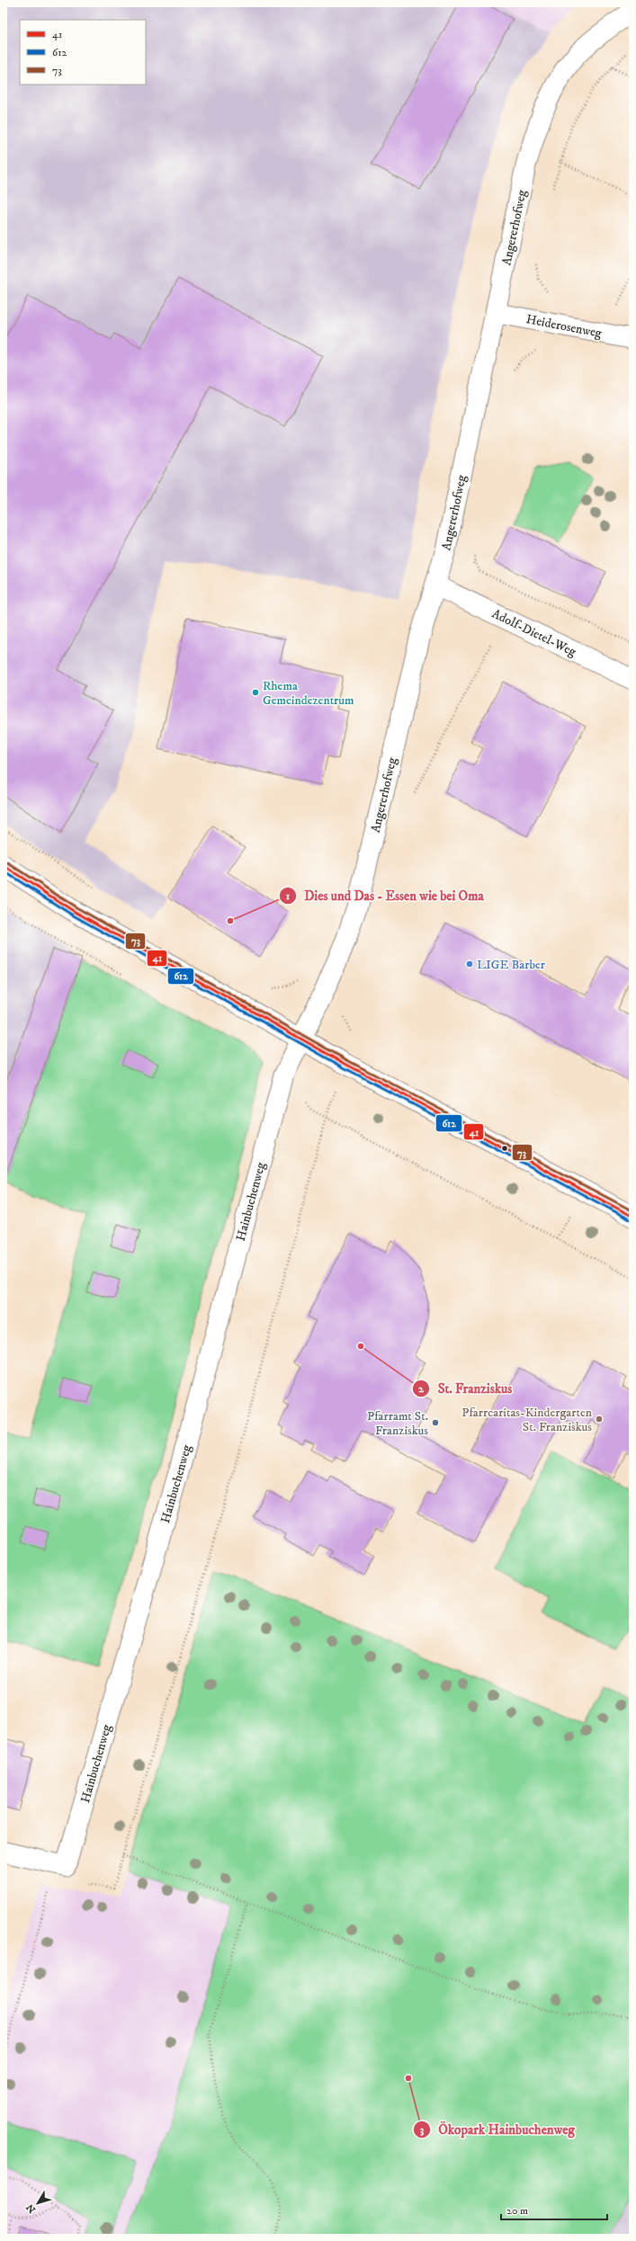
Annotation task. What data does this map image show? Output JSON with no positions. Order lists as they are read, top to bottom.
{
  "streets": {
    "street": [
      "Angererhofweg",
      "Heiderosenweg",
      "Adolf-Dietel-Weg",
      "Hainbuchenweg"
    ]
  },
  "crossings": [
    ["Angererhofweg", "Heiderosenweg"],
    ["Angererhofweg", "Adolf-Dietel-Weg"],
    ["Angererhofweg", "Hainbuchenweg"]
  ],
  "places": [
    "Rhema Gemeindezentrum",
    "Dies und Das - Essen wie bei Oma",
    "LIGE Barber",
    "St. Franziskus",
    "Pfarrcaritas-Kindergarten St. Franziskus",
    "Pfarramt St. Franziskus",
    "Ökopark Hainbuchenweg"
  ],
  "lines": ["transit line 73", "transit line 41", "transit line 612"],
  "legend": ["41", "612", "73"],
  "scale_bar": "20 m",
  "north": "bottom left"
}
